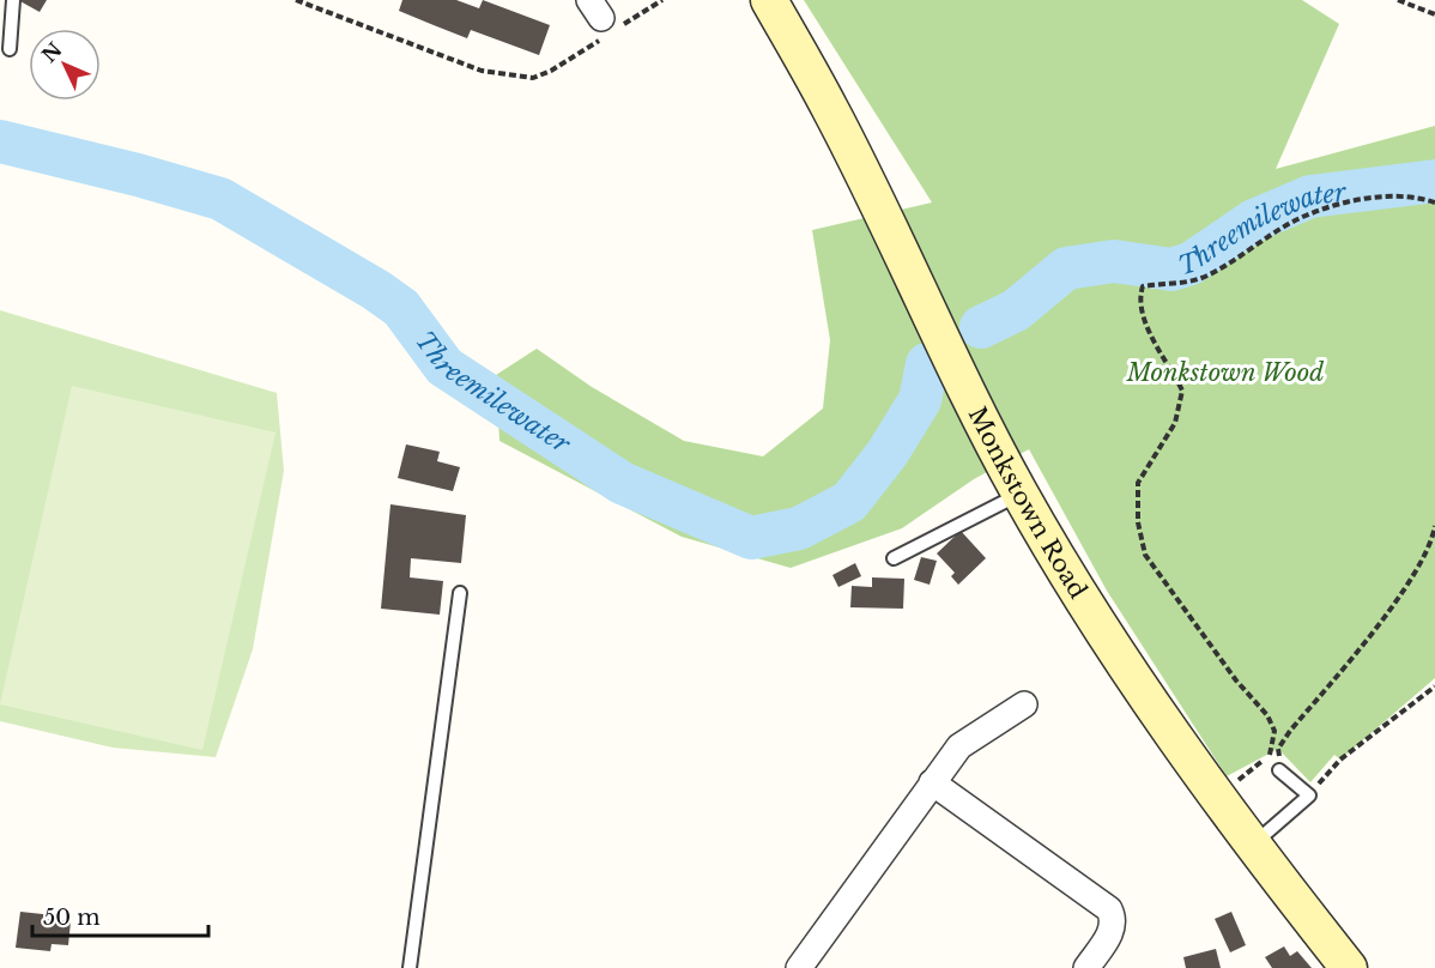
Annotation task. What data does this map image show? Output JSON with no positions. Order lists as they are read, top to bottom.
{
  "streets": {
    "street": ["Monkstown Road"]
  },
  "water": ["Threemilewater"],
  "parks": ["Monkstown Wood"],
  "scale_bar": "50 m",
  "north": "top left"
}
